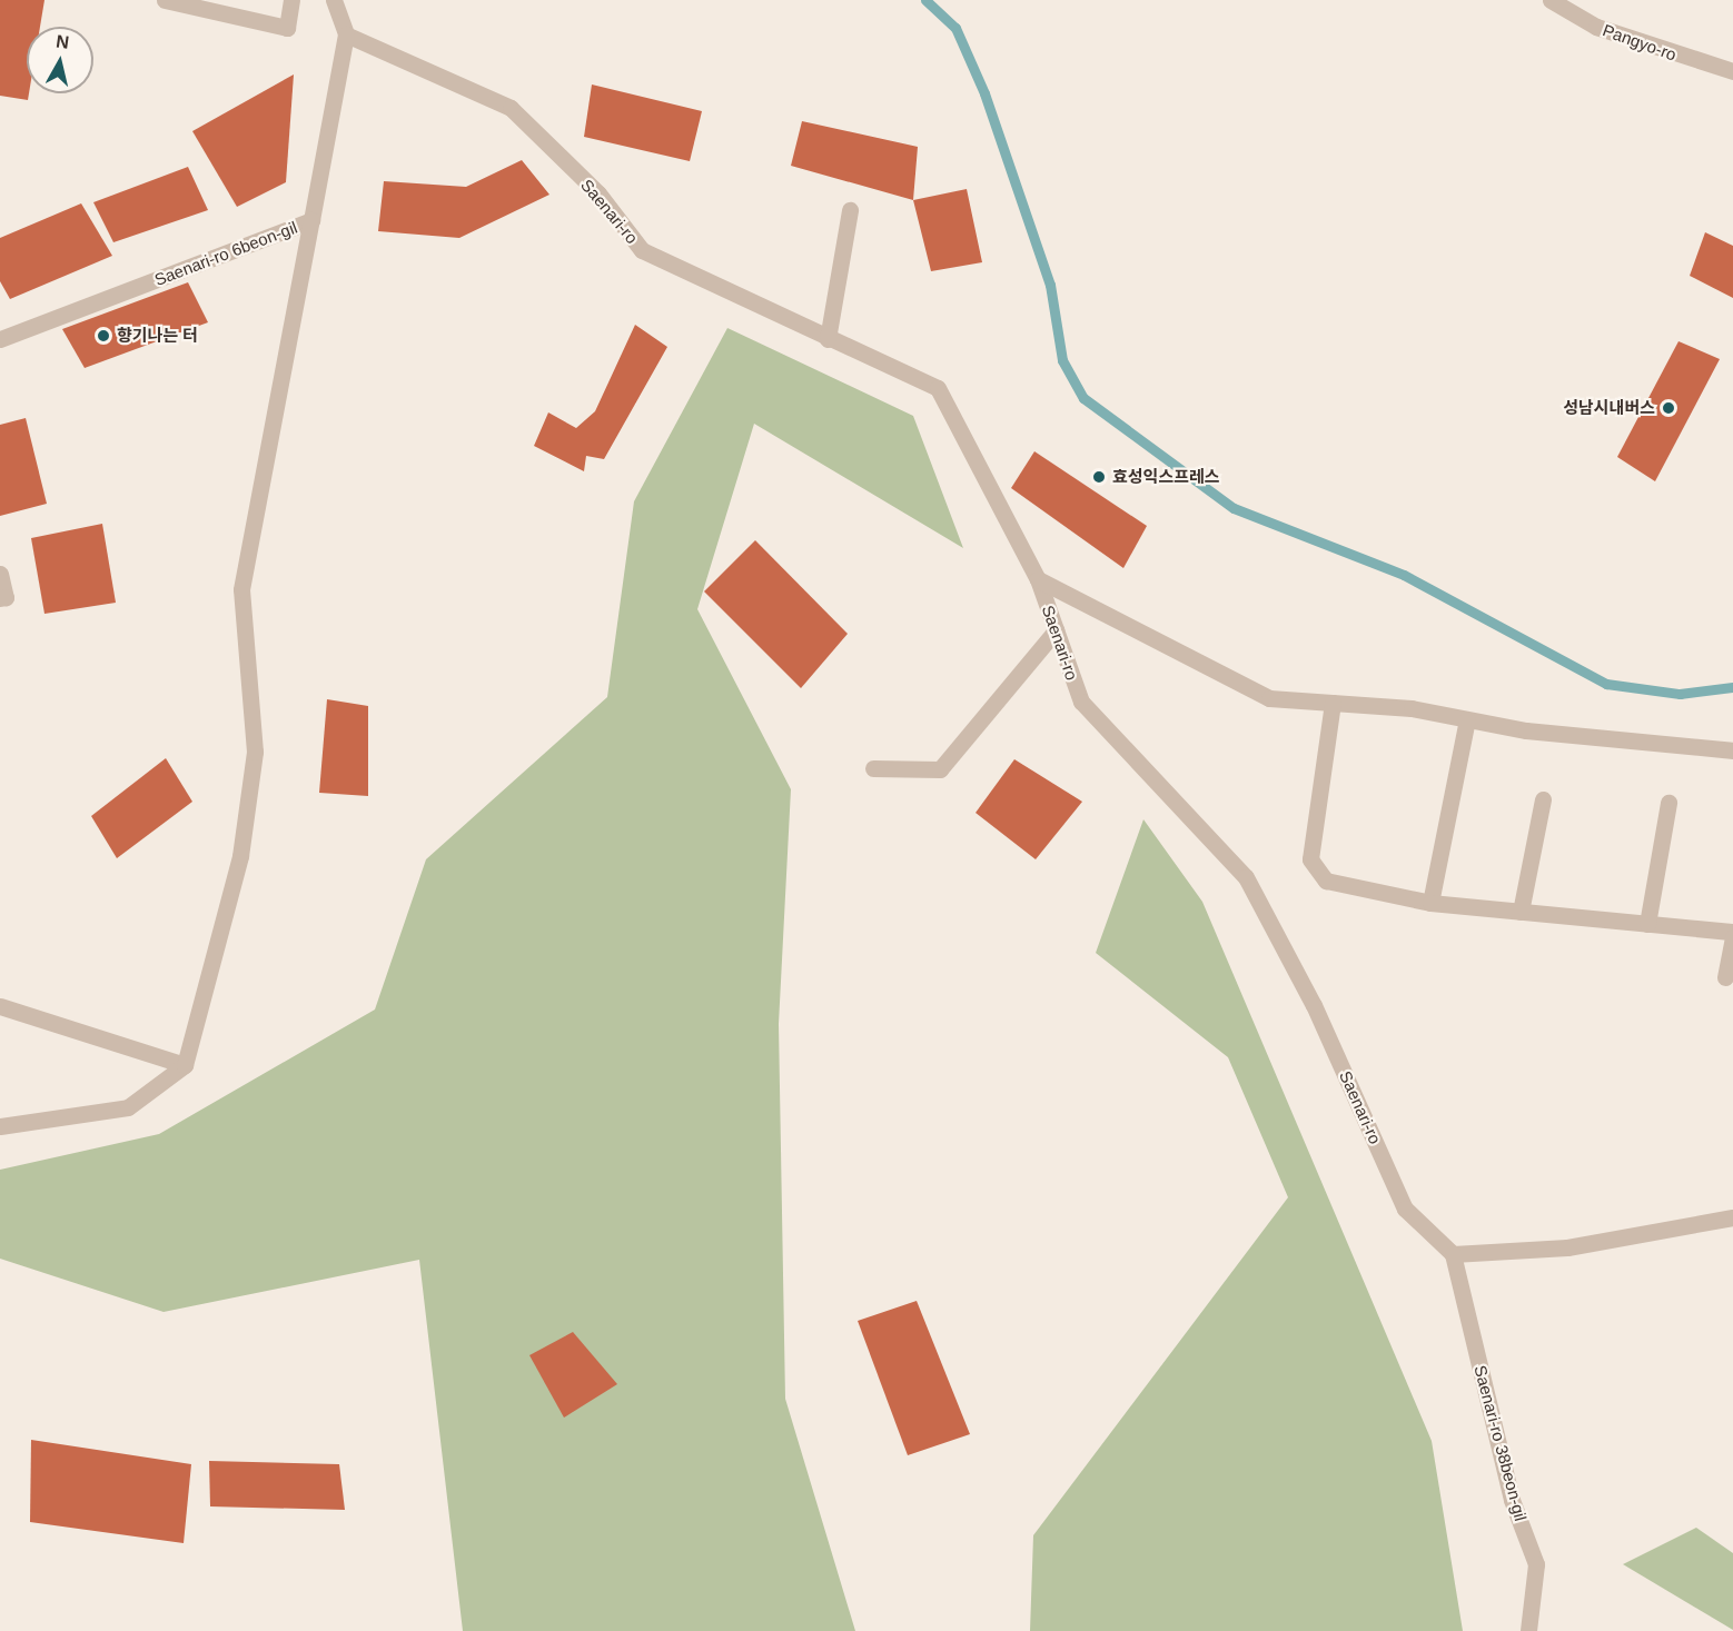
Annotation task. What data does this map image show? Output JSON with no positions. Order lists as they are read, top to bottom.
{
  "streets": {
    "street": [
      "Pangyo-ro",
      "Saenari-ro",
      "Saenari-ro 6beon-gil",
      "Saenari-ro 38beon-gil"
    ]
  },
  "crossings": [
    ["Saenari-ro", "Saenari-ro 6beon-gil"],
    ["Saenari-ro", "Saenari-ro 38beon-gil"]
  ],
  "places": ["향기나는 터", "성남시내버스", "효성익스프레스"],
  "north": "top"
}
